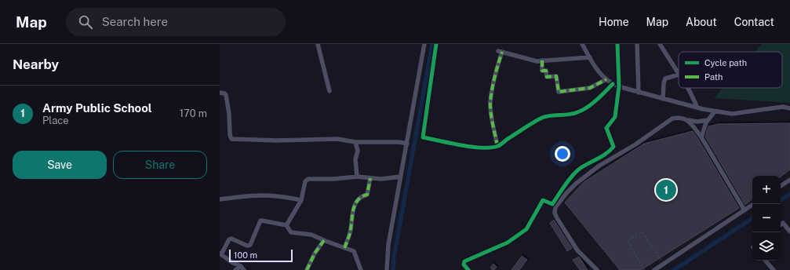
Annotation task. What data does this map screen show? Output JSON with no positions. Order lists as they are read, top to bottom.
{
  "legend": ["Cycle path", "Path"],
  "scale_bar": "100 m",
  "page": {
    "header": "Map",
    "search": "Search here",
    "nav": [
      "Home",
      "Map",
      "About",
      "Contact"
    ],
    "heading": "Nearby",
    "list": [
      {
        "mark": "1",
        "name": "Army Public School",
        "note": "Place",
        "value": "170 m"
      }
    ],
    "buttons": ["Save", "Share"],
    "map_buttons": ["+", "−"],
    "pins": "1",
    "scale": "100 m"
  }
}
